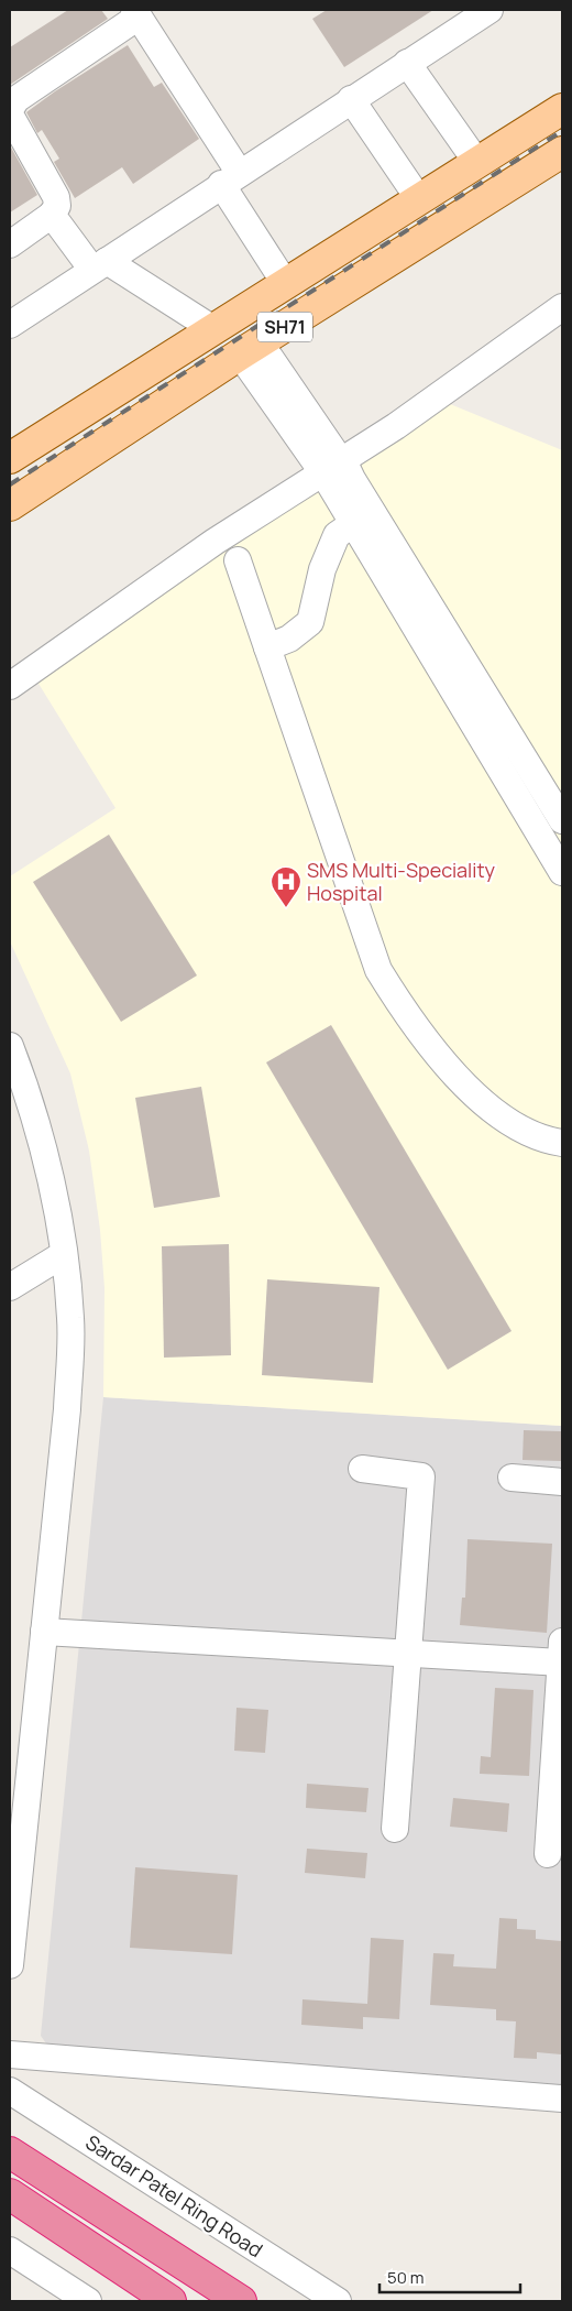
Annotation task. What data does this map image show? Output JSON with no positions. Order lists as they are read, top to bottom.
{
  "streets": {
    "main road": ["SH71"],
    "street": ["Sardar Patel Ring Road"]
  },
  "places": {
    "hospital": ["SMS Multi-Speciality Hospital"]
  },
  "scale_bar": "50 m"
}
